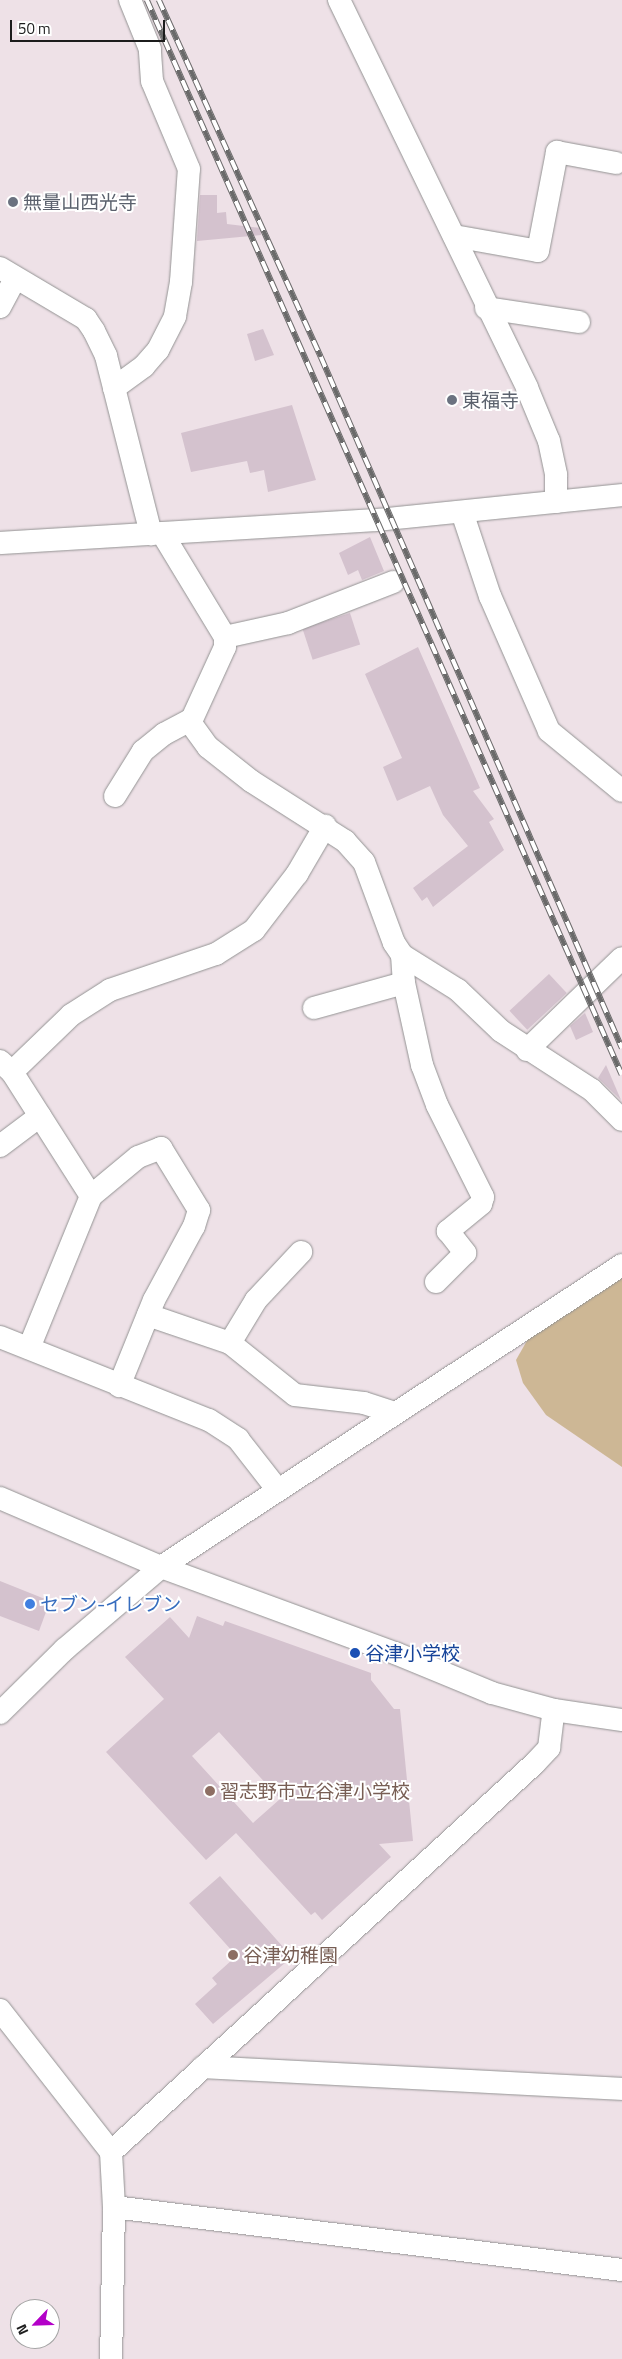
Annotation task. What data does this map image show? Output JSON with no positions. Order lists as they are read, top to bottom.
{
  "places": [
    "無量山西光寺",
    "東福寺",
    "セブン-イレブン",
    "谷津小学校",
    "習志野市立谷津小学校",
    "谷津幼稚園"
  ],
  "scale_bar": "50 m",
  "north": "bottom left"
}
